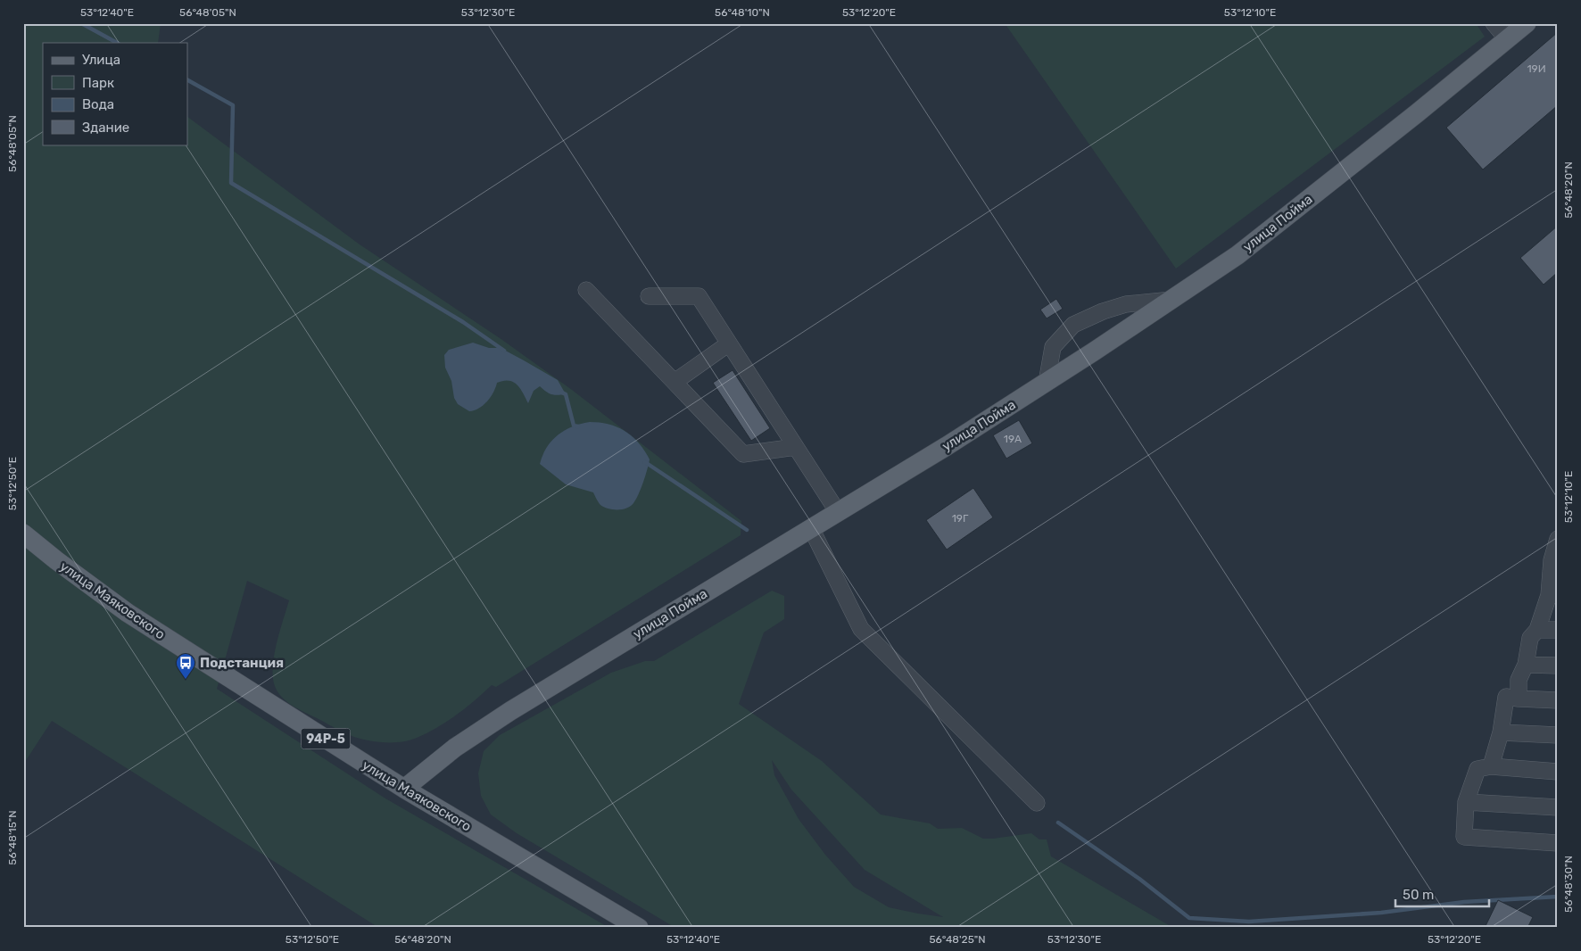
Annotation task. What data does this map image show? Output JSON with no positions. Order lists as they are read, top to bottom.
{
  "streets": {
    "main road": ["улица Пойма", "улица Маяковского", "94Р-5"]
  },
  "crossings": [
    ["улица Пойма", "улица Маяковского"]
  ],
  "places": {
    "bus stop": ["Подстанция"]
  },
  "house_numbers": ["19И", "19А", "19Г"],
  "legend": [
    "Улица",
    "Парк",
    "Вода",
    "Здание"
  ],
  "scale_bar": "50 m",
  "coordinates": [
    "53°12'40\"E",
    "56°48'05\"N",
    "53°12'30\"E",
    "56°48'10\"N",
    "53°12'20\"E",
    "53°12'10\"E",
    "56°48'20\"N",
    "53°12'50\"E",
    "56°48'15\"N",
    "56°48'30\"N",
    "56°48'25\"N"
  ]
}
